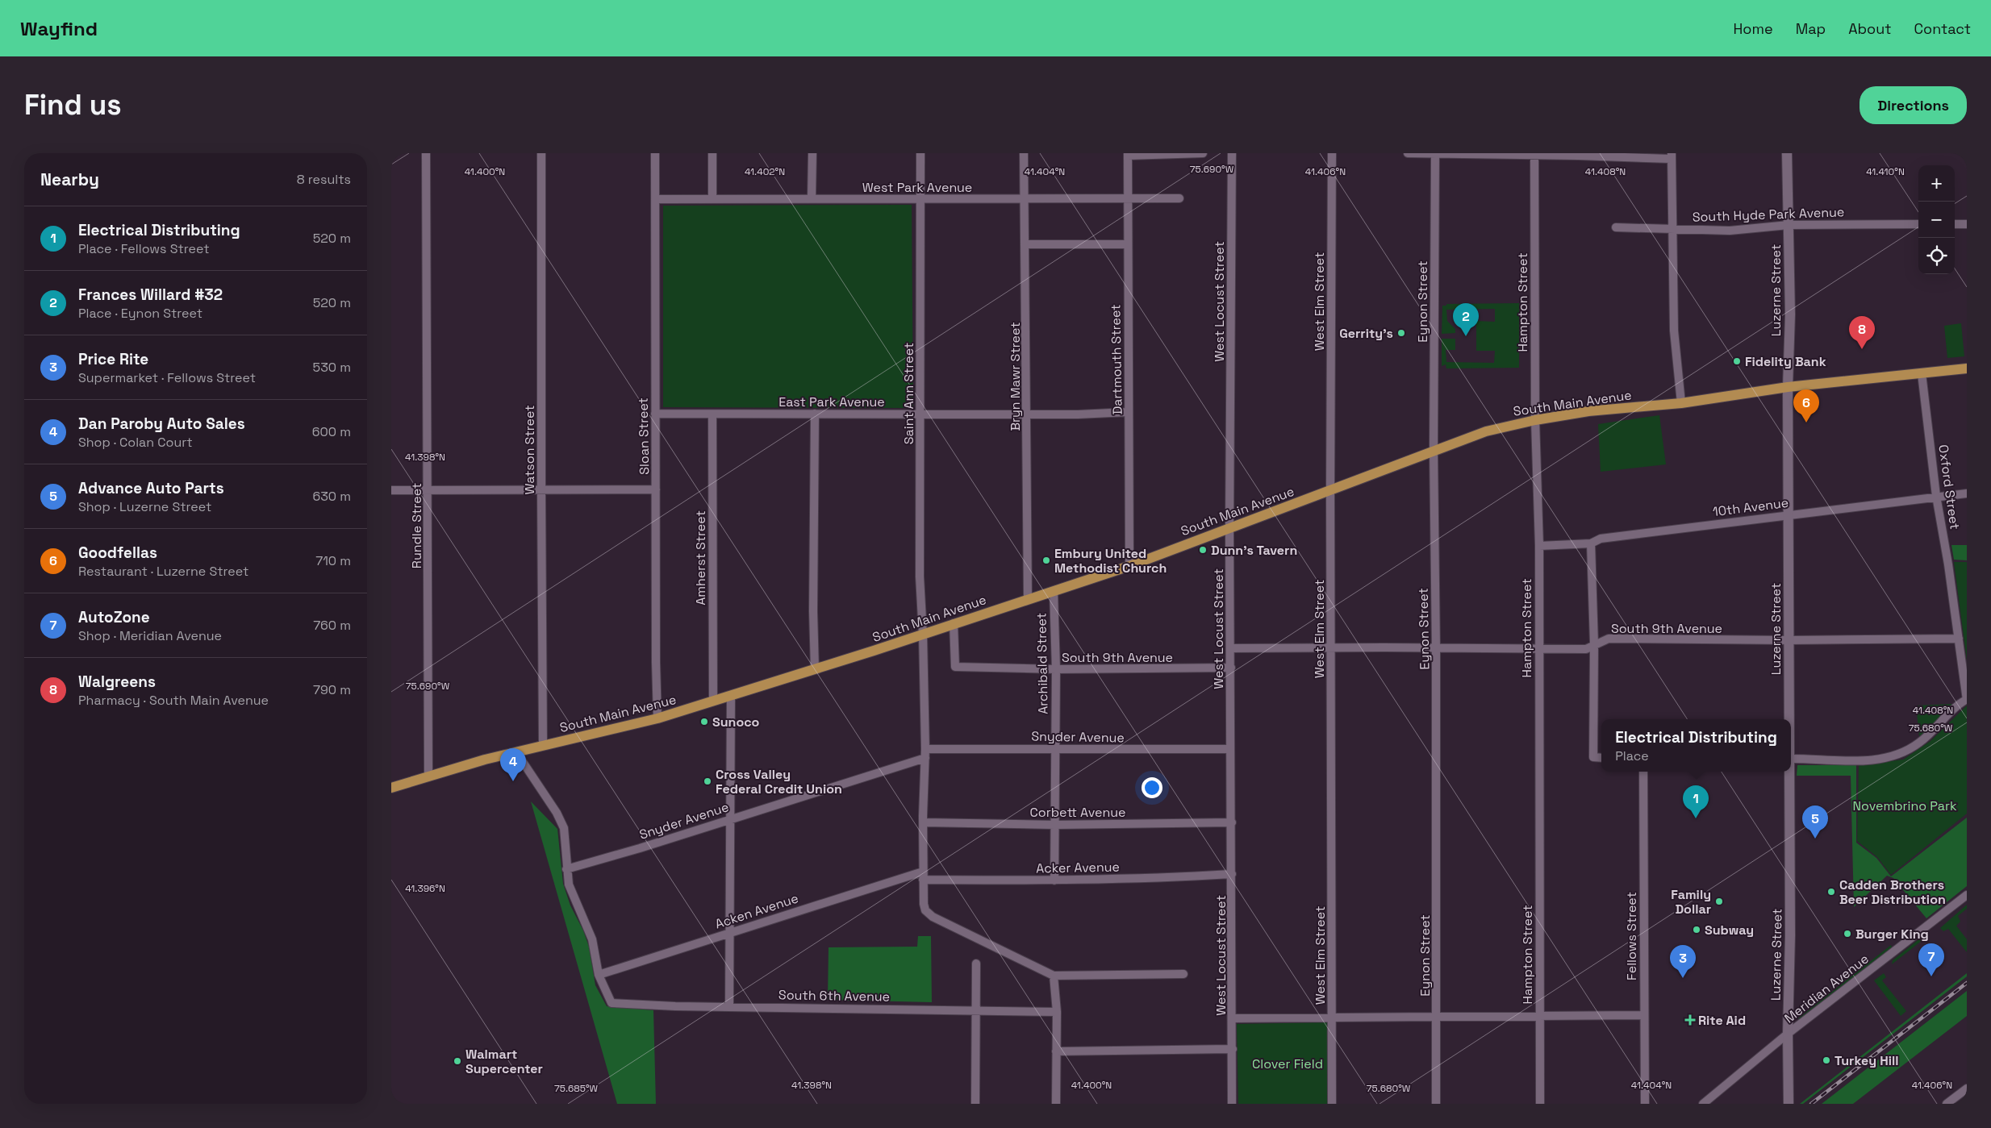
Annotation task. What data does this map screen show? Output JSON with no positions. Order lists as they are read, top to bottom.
{
  "streets": {
    "main road": ["South Main Avenue"],
    "street": [
      "West Park Avenue",
      "South Hyde Park Avenue",
      "Luzerne Street",
      "West Locust Street",
      "West Elm Street",
      "Eynon Street",
      "Hampton Street",
      "Dartmouth Street",
      "Bryn Mawr Street",
      "Saint Ann Street",
      "East Park Avenue",
      "Sloan Street",
      "Watson Street",
      "Oxford Street",
      "10th Avenue",
      "Rundle Street",
      "Amherst Street",
      "South 9th Avenue",
      "Archibald Street",
      "Snyder Avenue",
      "Corbett Avenue",
      "Acker Avenue",
      "Acken Avenue",
      "Fellows Street",
      "Meridian Avenue",
      "South 6th Avenue"
    ]
  },
  "crossings": [
    ["West Park Avenue", "Dartmouth Street"],
    ["West Park Avenue", "Bryn Mawr Street"],
    ["West Park Avenue", "Saint Ann Street"],
    ["West Park Avenue", "Sloan Street"],
    ["South Hyde Park Avenue", "Luzerne Street"],
    ["Luzerne Street", "South Main Avenue"],
    ["Luzerne Street", "10th Avenue"],
    ["Luzerne Street", "South 9th Avenue"],
    ["Luzerne Street", "Meridian Avenue"],
    ["West Locust Street", "South Main Avenue"],
    ["West Locust Street", "South 9th Avenue"],
    ["West Locust Street", "Snyder Avenue"],
    ["West Locust Street", "Corbett Avenue"],
    ["West Locust Street", "Acker Avenue"],
    ["West Elm Street", "South Main Avenue"],
    ["West Elm Street", "South 9th Avenue"],
    ["Eynon Street", "South Main Avenue"],
    ["Eynon Street", "South 9th Avenue"],
    ["Hampton Street", "South Main Avenue"],
    ["Hampton Street", "10th Avenue"],
    ["Hampton Street", "South 9th Avenue"],
    ["Dartmouth Street", "East Park Avenue"],
    ["Dartmouth Street", "South Main Avenue"],
    ["Bryn Mawr Street", "East Park Avenue"],
    ["Bryn Mawr Street", "South Main Avenue"],
    ["Saint Ann Street", "East Park Avenue"],
    ["Saint Ann Street", "South Main Avenue"],
    ["Saint Ann Street", "Snyder Avenue"],
    ["Saint Ann Street", "Corbett Avenue"],
    ["Saint Ann Street", "Acker Avenue"],
    ["Saint Ann Street", "Acken Avenue"],
    ["East Park Avenue", "Sloan Street"],
    ["East Park Avenue", "Amherst Street"],
    ["South Main Avenue", "Sloan Street"],
    ["South Main Avenue", "Watson Street"],
    ["South Main Avenue", "Oxford Street"],
    ["South Main Avenue", "Rundle Street"],
    ["South Main Avenue", "Amherst Street"],
    ["South Main Avenue", "South 9th Avenue"],
    ["South Main Avenue", "Archibald Street"],
    ["Oxford Street", "10th Avenue"],
    ["Oxford Street", "South 9th Avenue"],
    ["South 9th Avenue", "Archibald Street"],
    ["Archibald Street", "Snyder Avenue"],
    ["Archibald Street", "Corbett Avenue"],
    ["Archibald Street", "Acker Avenue"],
    ["Acker Avenue", "Acken Avenue"],
    ["Acken Avenue", "South 6th Avenue"]
  ],
  "parks": ["Novembrino Park", "Clover Field"],
  "places": {
    "other": [
      "Gerrity's",
      "Fidelity Bank",
      "Dunn's Tavern",
      "Embury United Methodist Church",
      "Sunoco",
      "Cross Valley Federal Credit Union",
      "Cadden Brothers Beer Distribution",
      "Family Dollar",
      "Subway",
      "Burger King",
      "Turkey Hill",
      "Walmart Supercenter"
    ],
    "health": ["Rite Aid"]
  },
  "page": {
    "header": "Wayfind",
    "nav": [
      "Home",
      "Map",
      "About",
      "Contact"
    ],
    "buttons": "Directions",
    "title": "Find us",
    "heading": ["Nearby", "8 results"],
    "map_buttons": ["+", "−"],
    "list": [
      {
        "mark": "1",
        "name": "Electrical Distributing",
        "note": "Place · Fellows Street",
        "value": "520 m"
      },
      {
        "mark": "2",
        "name": "Frances Willard #32",
        "note": "Place · Eynon Street",
        "value": "520 m"
      },
      {
        "mark": "3",
        "name": "Price Rite",
        "note": "Supermarket · Fellows Street",
        "value": "530 m"
      },
      {
        "mark": "4",
        "name": "Dan Paroby Auto Sales",
        "note": "Shop · Colan Court",
        "value": "600 m"
      },
      {
        "mark": "5",
        "name": "Advance Auto Parts",
        "note": "Shop · Luzerne Street",
        "value": "630 m"
      },
      {
        "mark": "6",
        "name": "Goodfellas",
        "note": "Restaurant · Luzerne Street",
        "value": "710 m"
      },
      {
        "mark": "7",
        "name": "AutoZone",
        "note": "Shop · Meridian Avenue",
        "value": "760 m"
      },
      {
        "mark": "8",
        "name": "Walgreens",
        "note": "Pharmacy · South Main Avenue",
        "value": "790 m"
      }
    ],
    "pins": [
      "2",
      "8",
      "6",
      "4",
      "1",
      "5",
      "7",
      "3"
    ],
    "popup": ["Electrical Distributing", "Place"]
  },
  "coordinates": [
    "75.690°W",
    "41.408°N",
    "41.410°N",
    "41.400°N",
    "41.402°N",
    "41.404°N",
    "41.406°N",
    "41.398°N",
    "75.680°W",
    "41.396°N",
    "75.685°W"
  ]
}
